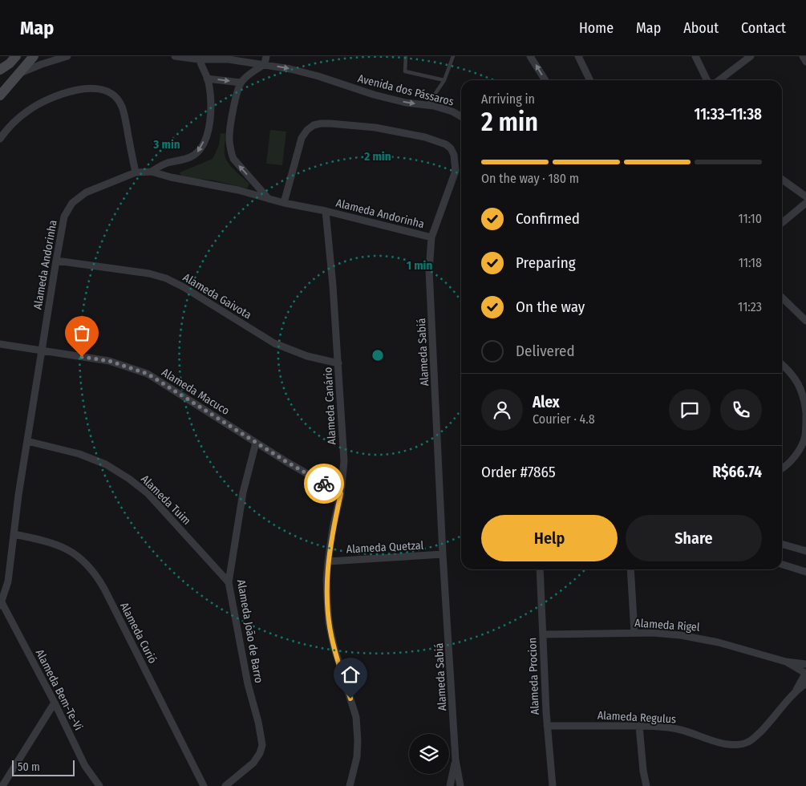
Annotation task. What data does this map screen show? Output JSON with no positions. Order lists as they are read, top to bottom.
{
  "streets": {
    "street": [
      "Avenida dos Pássaros",
      "Alameda Andorinha",
      "Alameda Gaivota",
      "Alameda Sabiá",
      "Alameda Macuco",
      "Alameda Canário",
      "Alameda Tuim",
      "Alameda Quetzal",
      "Alameda Rigel",
      "Alameda João de Barro",
      "Alameda Curió",
      "Alameda Procion",
      "Alameda Bem-Te-Vi",
      "Alameda Regulus"
    ]
  },
  "crossings": [
    ["Alameda Andorinha", "Alameda Gaivota"],
    ["Alameda Andorinha", "Alameda Sabiá"],
    ["Alameda Andorinha", "Alameda Macuco"],
    ["Alameda Andorinha", "Alameda Canário"],
    ["Alameda Andorinha", "Alameda Tuim"],
    ["Alameda Andorinha", "Alameda Curió"],
    ["Alameda Andorinha", "Alameda Bem-Te-Vi"],
    ["Alameda Gaivota", "Alameda Canário"],
    ["Alameda Sabiá", "Alameda Quetzal"],
    ["Alameda Macuco", "Alameda Canário"],
    ["Alameda Macuco", "Alameda João de Barro"],
    ["Alameda Canário", "Alameda Quetzal"],
    ["Alameda Tuim", "Alameda João de Barro"],
    ["Alameda Rigel", "Alameda Procion"],
    ["Alameda Rigel", "Alameda Regulus"],
    ["Alameda Procion", "Alameda Regulus"]
  ],
  "one_way": ["Avenida dos Pássaros"],
  "scale_bar": "50 m",
  "page": {
    "header": "Map",
    "nav": [
      "Home",
      "Map",
      "About",
      "Contact"
    ],
    "heading": ["2 min", "Arriving in", "11:33–11:38"],
    "panel": [
      "Alex",
      "Courier · 4.8",
      "Order #7865",
      "R$66.74"
    ],
    "bar": "On the way · 180 m",
    "list": [
      ["Confirmed", "11:10"],
      ["Preparing", "11:18"],
      ["On the way", "11:23"],
      "Delivered"
    ],
    "buttons": ["Help", "Share"],
    "scale": "50 m"
  },
  "rings": ["3 min", "2 min", "1 min"]
}
